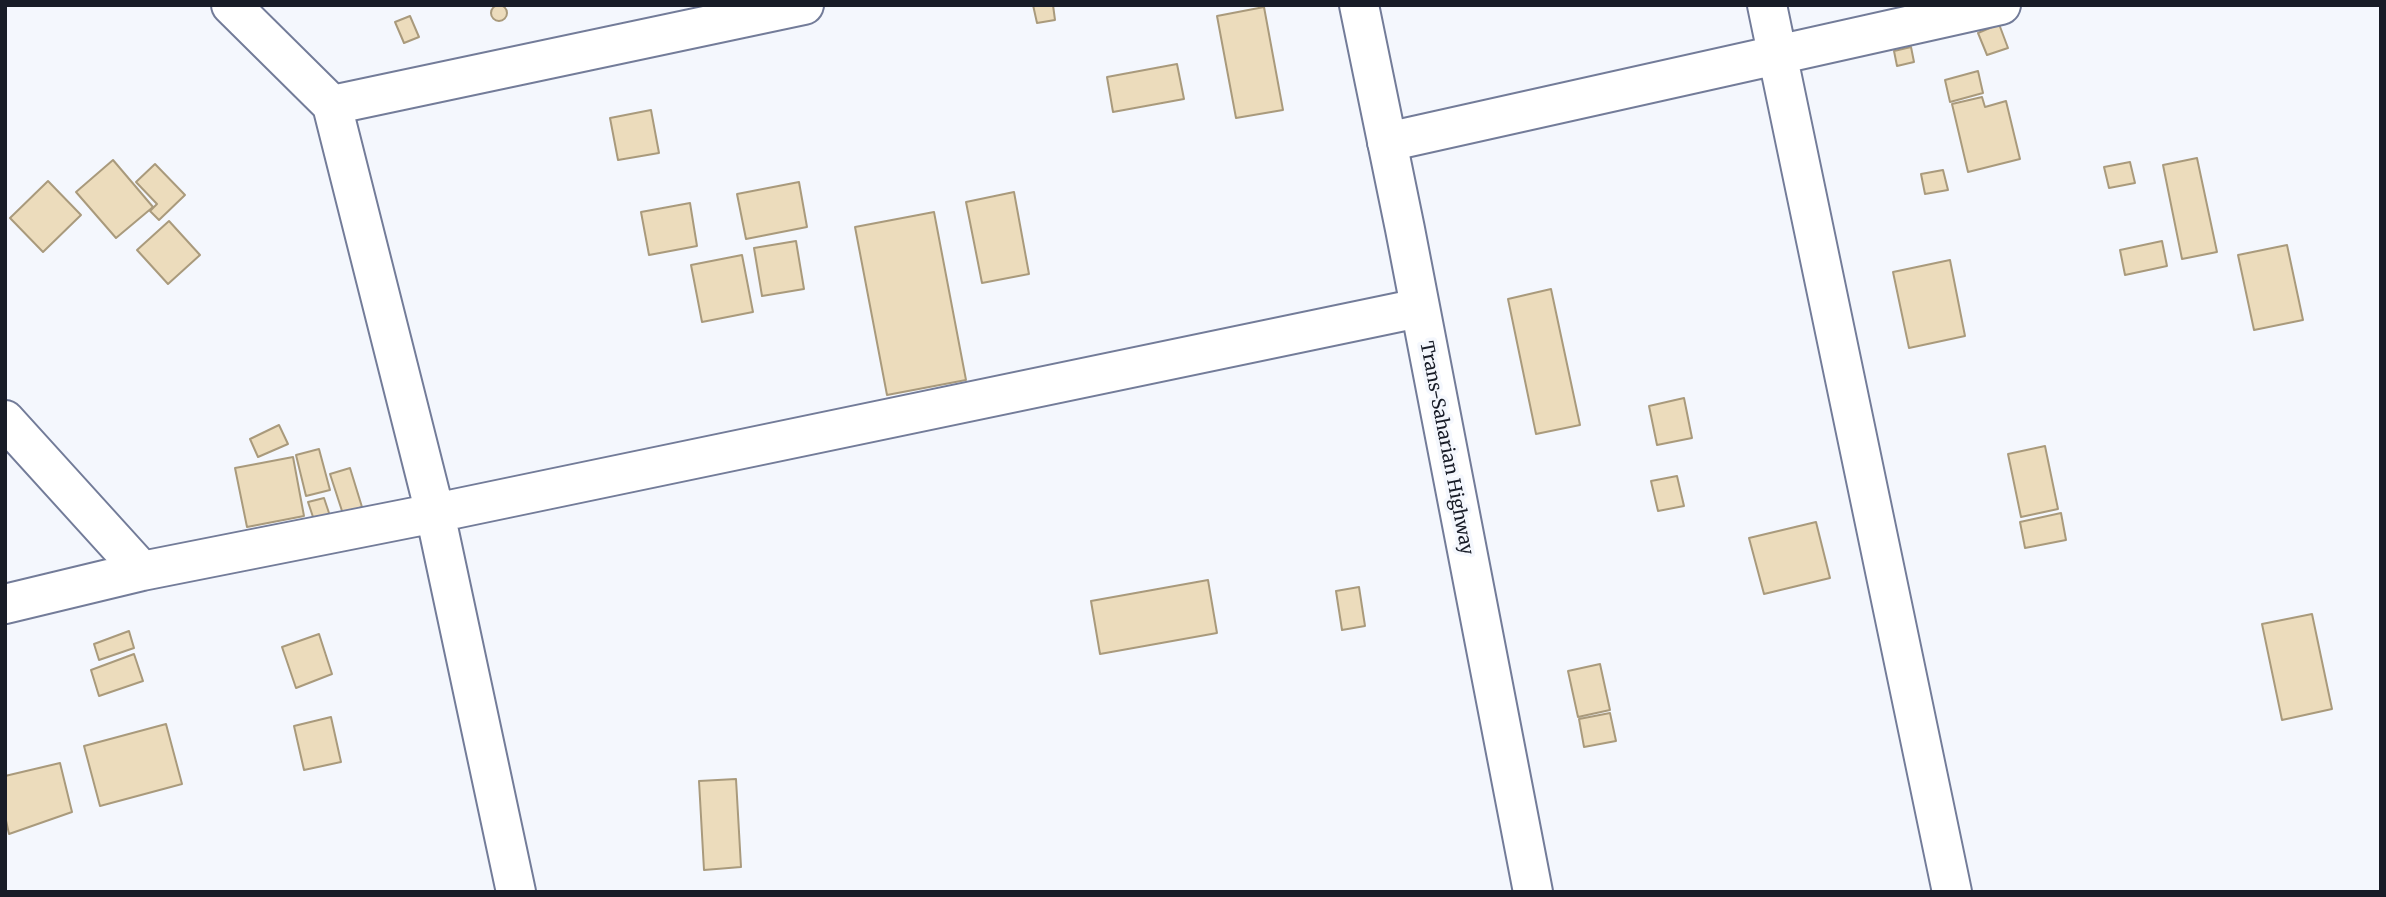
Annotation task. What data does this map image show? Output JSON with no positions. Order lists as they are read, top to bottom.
{
  "streets": {
    "main road": ["Trans-Saharian Highway"]
  }
}
